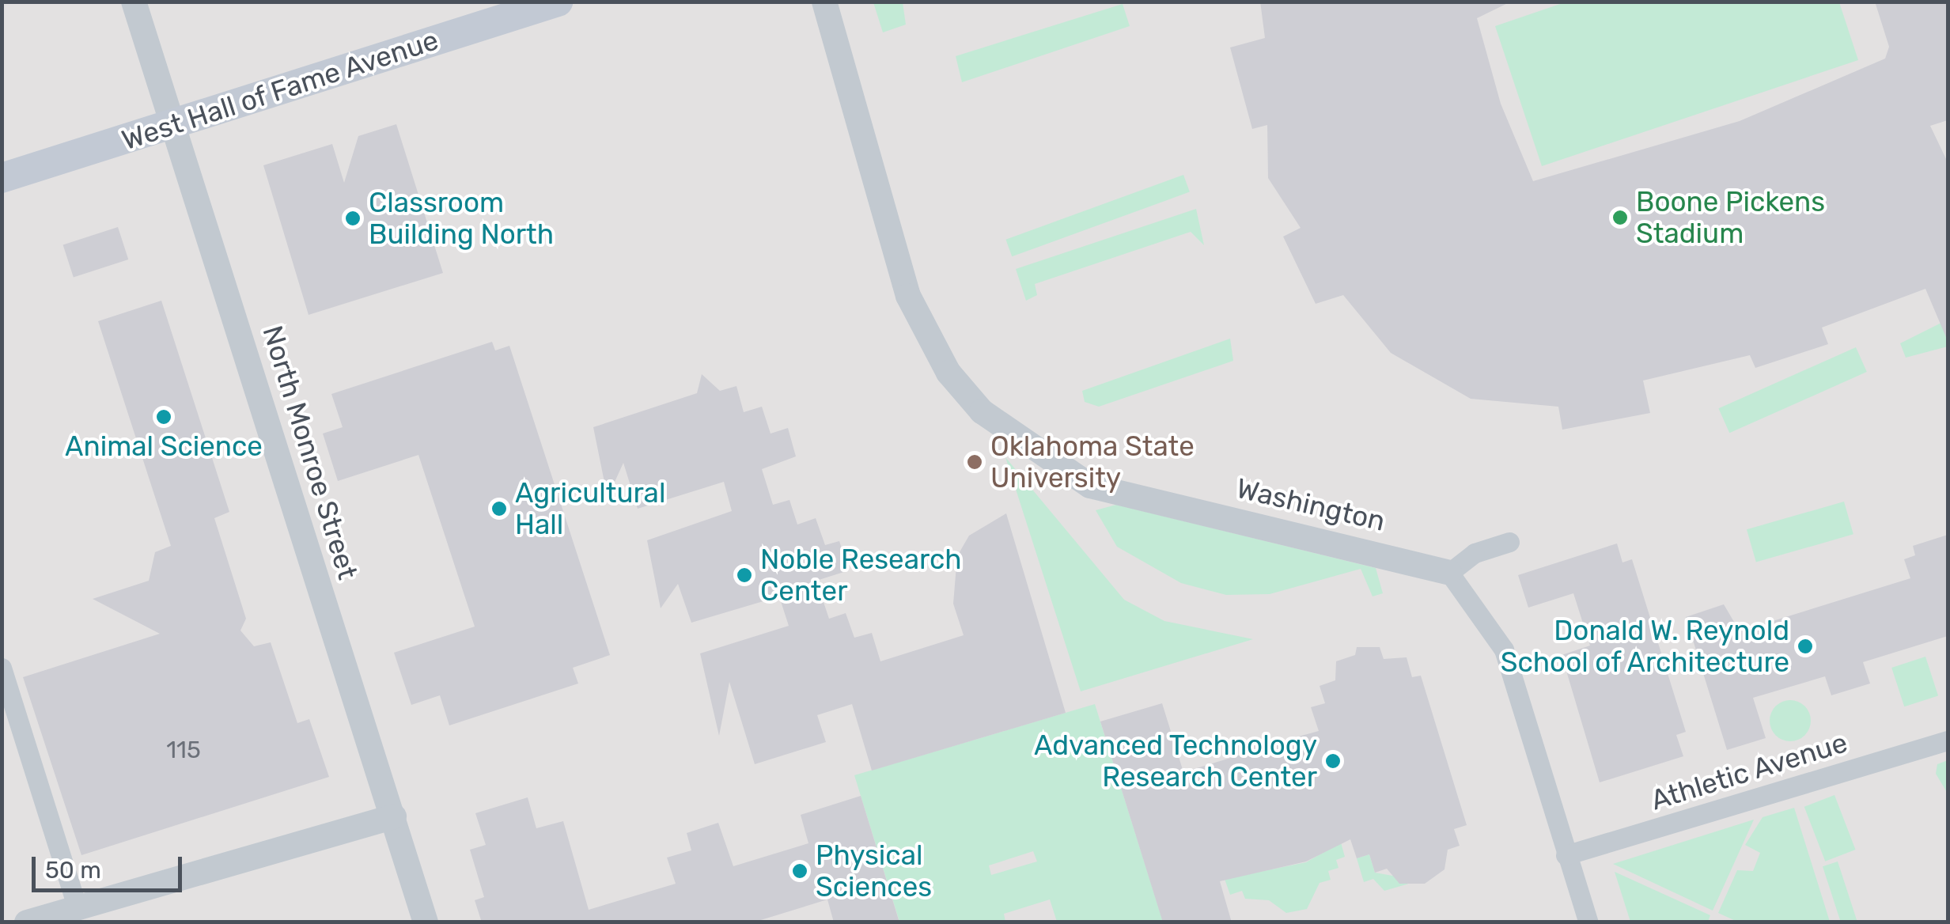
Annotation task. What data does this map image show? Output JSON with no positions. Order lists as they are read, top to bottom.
{
  "streets": {
    "main road": ["West Hall of Fame Avenue"],
    "street": ["North Monroe Street", "Washington", "Athletic Avenue"]
  },
  "crossings": [
    ["West Hall of Fame Avenue", "North Monroe Street"]
  ],
  "places": [
    "Boone Pickens Stadium",
    "Classroom Building North",
    "Animal Science",
    "Oklahoma State University",
    "Agricultural Hall",
    "Noble Research Center",
    "Donald W. Reynold School of Architecture",
    "Advanced Technology Research Center",
    "Physical Sciences"
  ],
  "house_numbers": ["115"],
  "scale_bar": "50 m"
}
